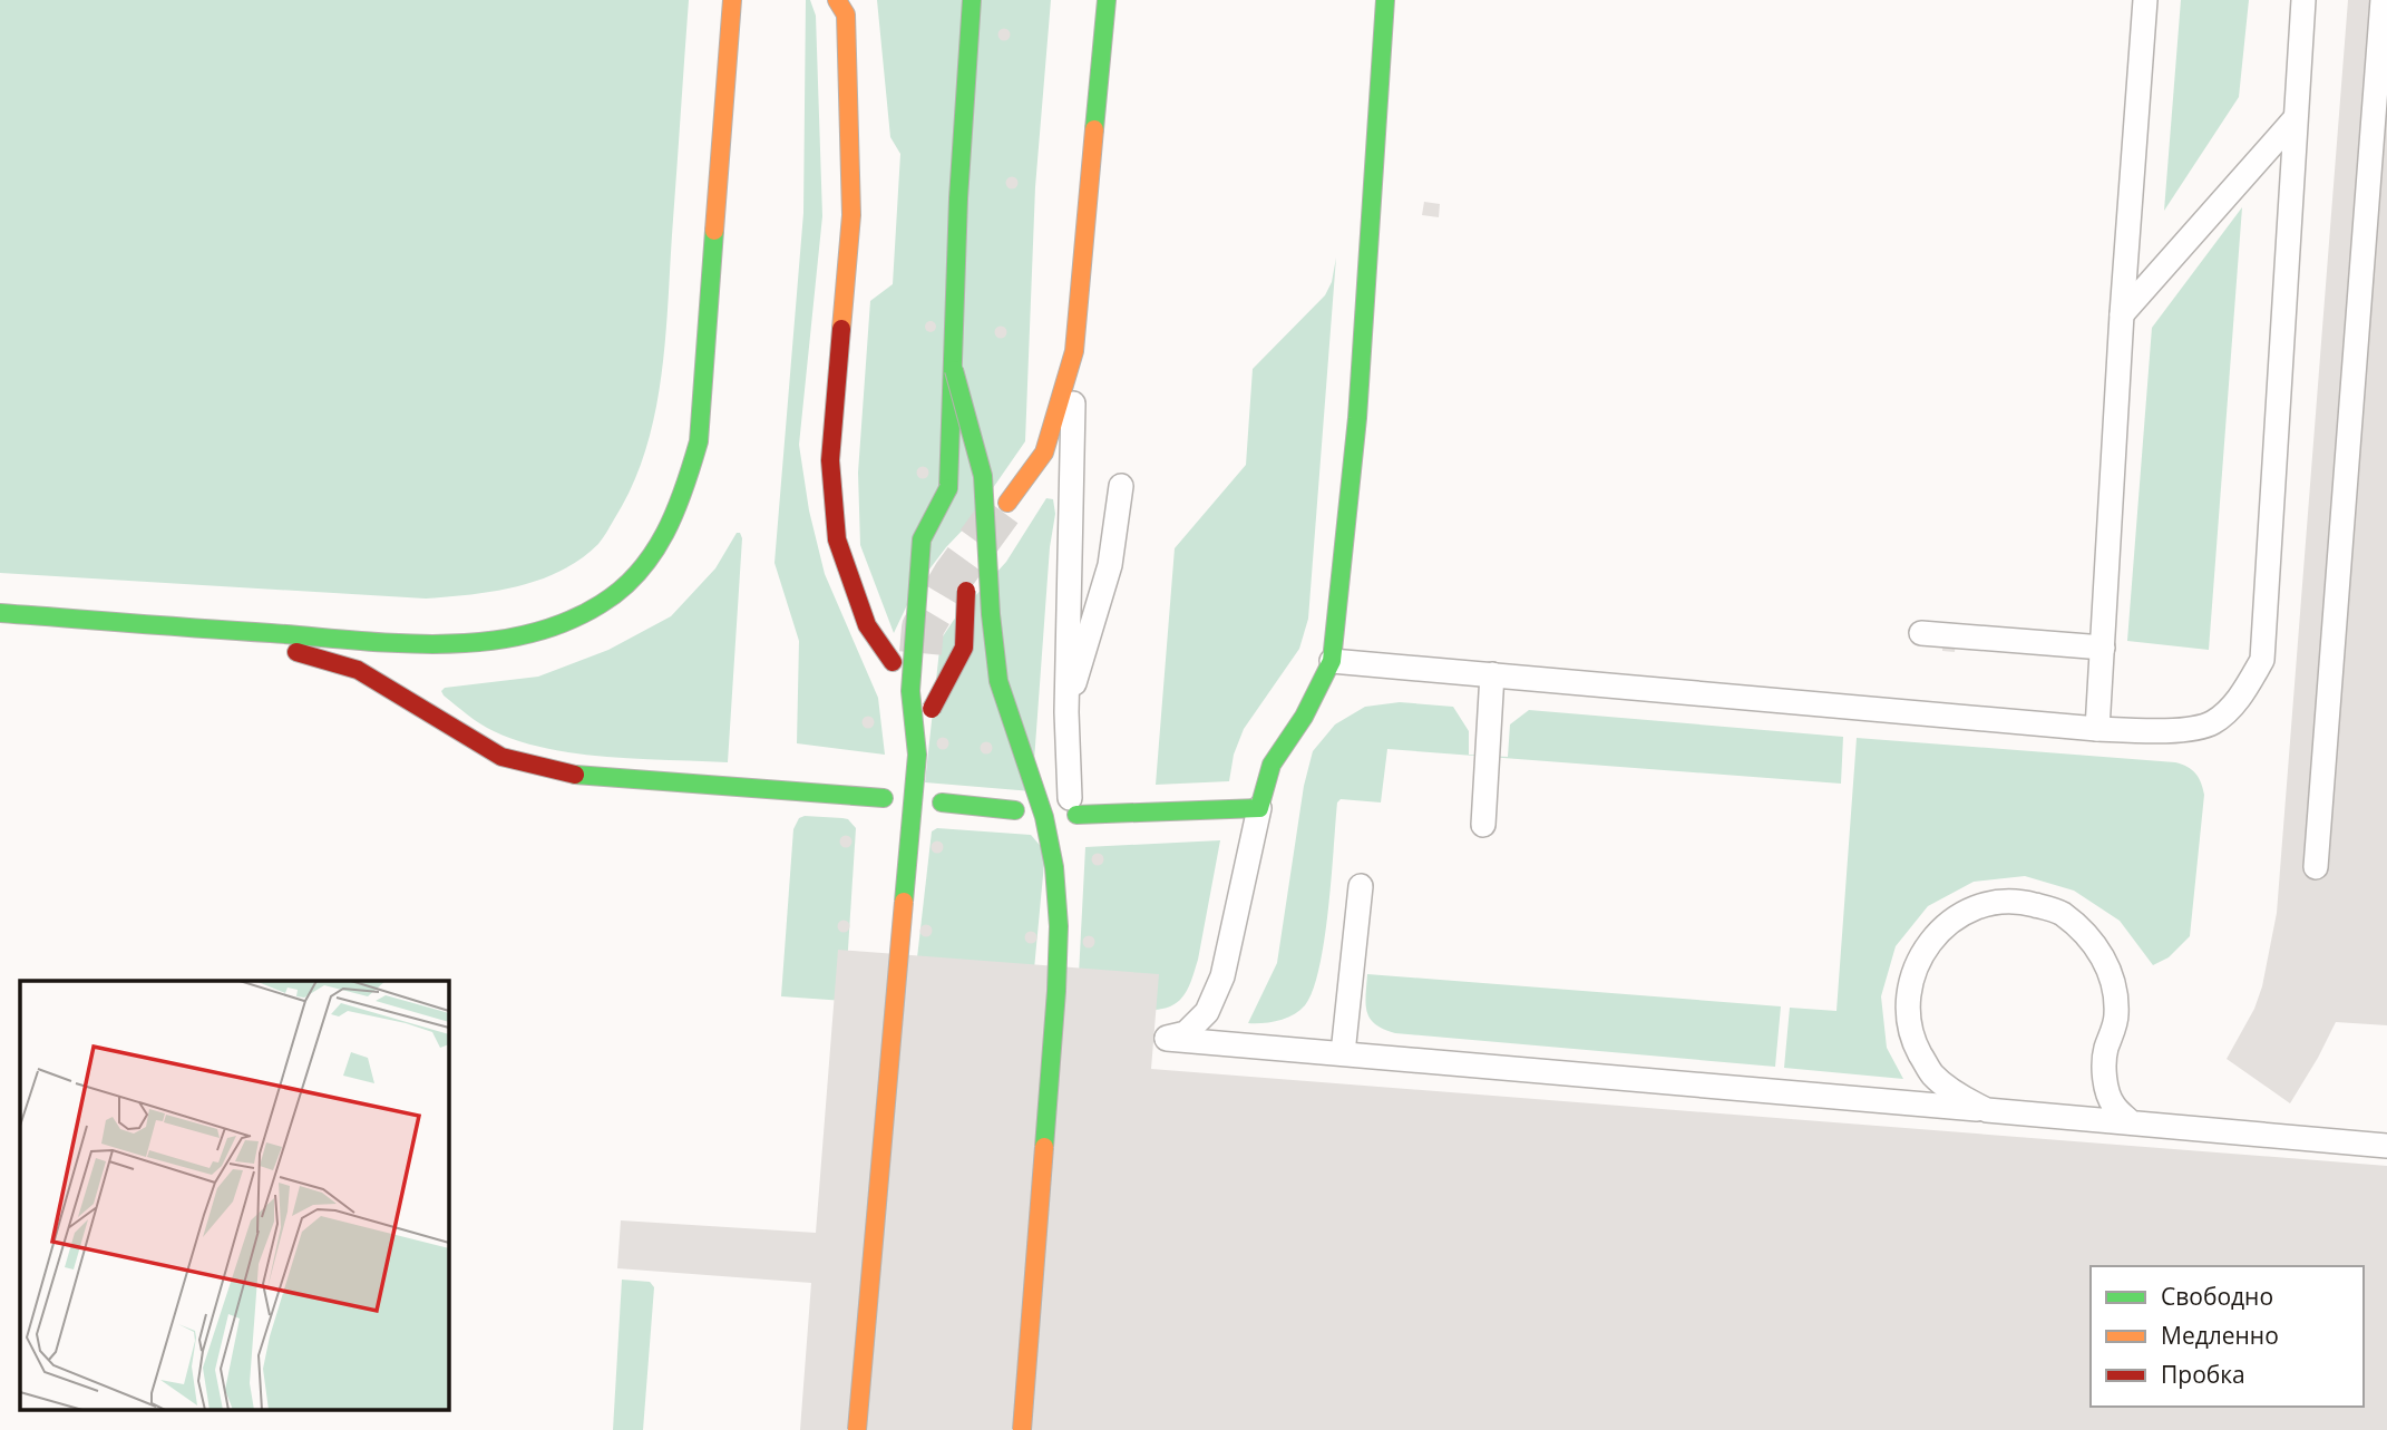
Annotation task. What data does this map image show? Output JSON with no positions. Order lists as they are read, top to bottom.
{
  "legend": ["Свободно", "Медленно", "Пробка"]
}
